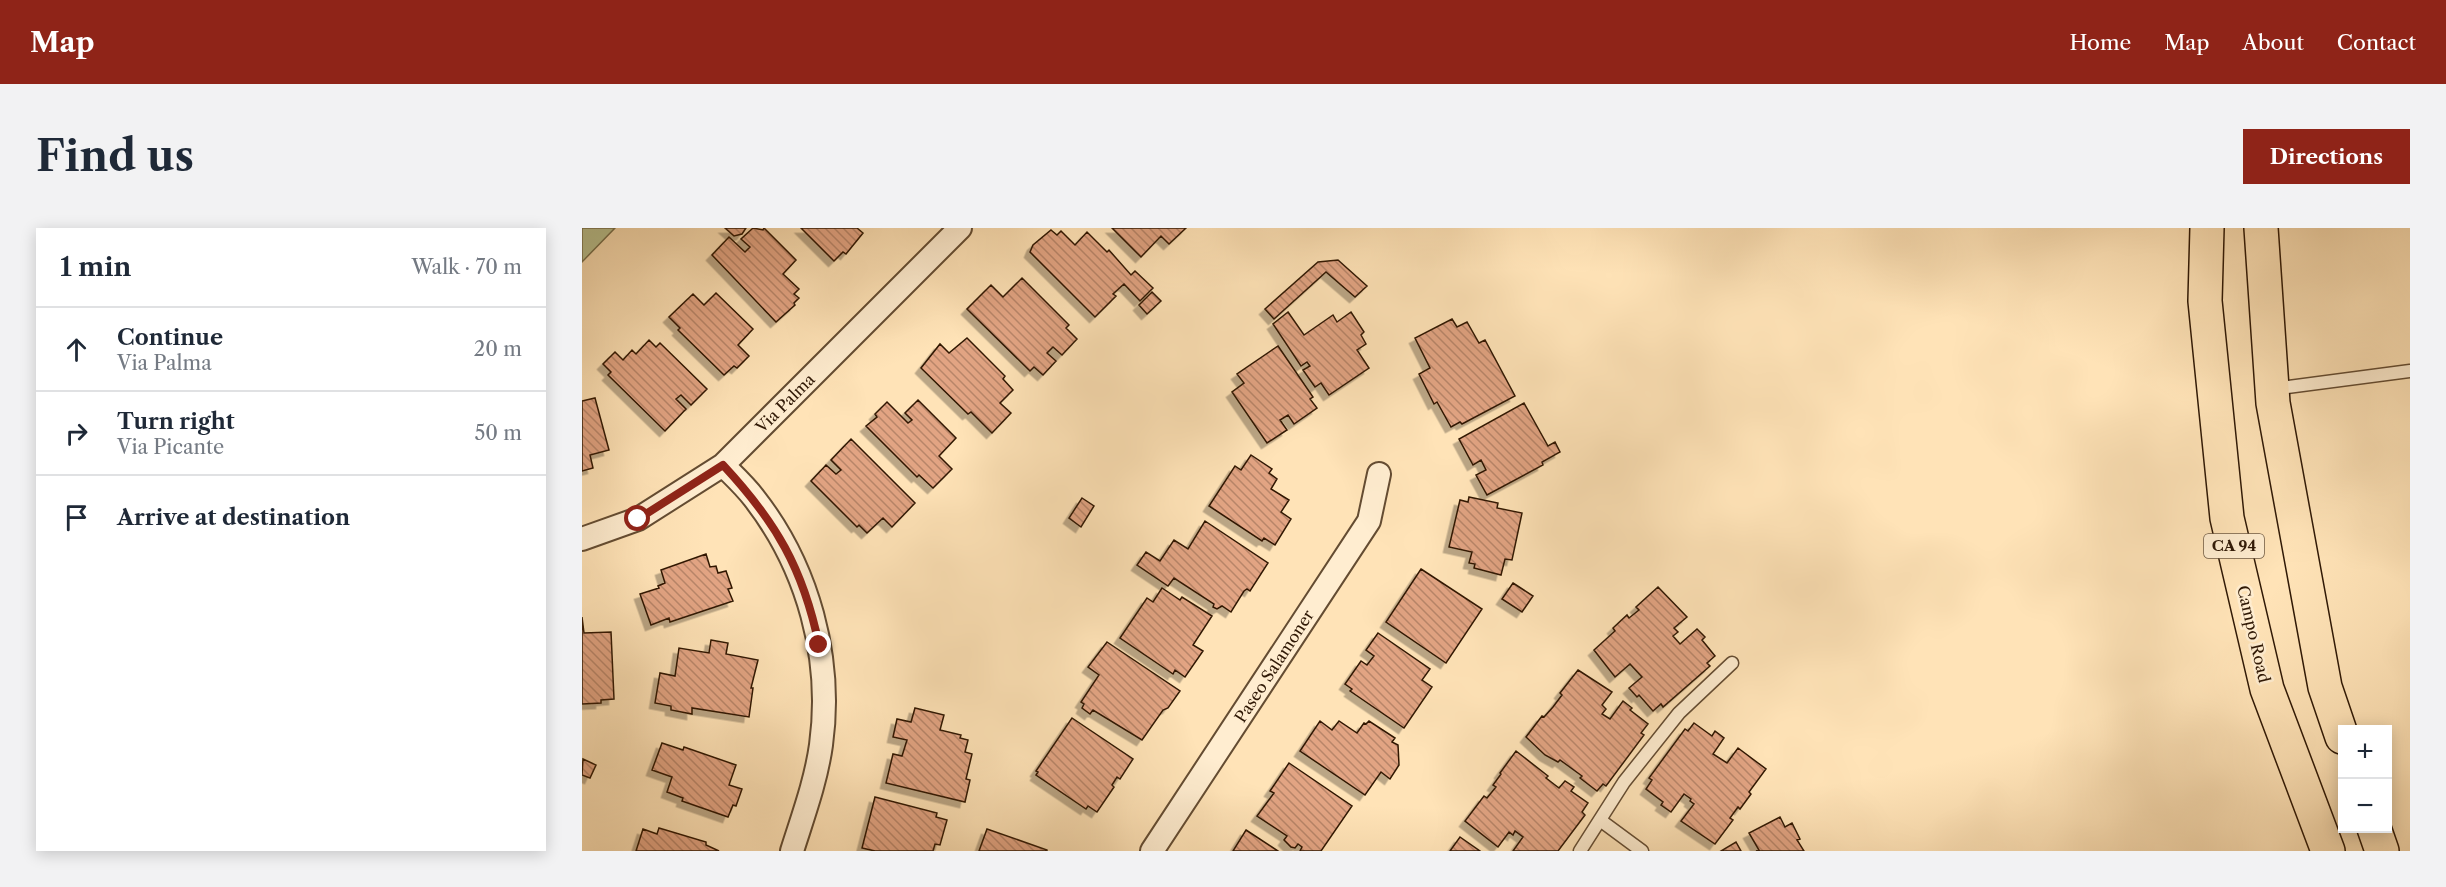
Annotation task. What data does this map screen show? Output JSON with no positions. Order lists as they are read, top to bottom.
{
  "streets": {
    "highway": ["CA 94", "Campo Road"],
    "street": ["Via Palma", "Paseo Salamoner"]
  },
  "page": {
    "header": "Map",
    "nav": [
      "Home",
      "Map",
      "About",
      "Contact"
    ],
    "buttons": "Directions",
    "title": "Find us",
    "heading": ["1 min", "Walk · 70 m"],
    "list": [
      ["Continue", "Via Palma", "20 m"],
      ["Turn right", "Via Picante", "50 m"],
      "Arrive at destination"
    ],
    "map_buttons": ["+", "−"]
  }
}
